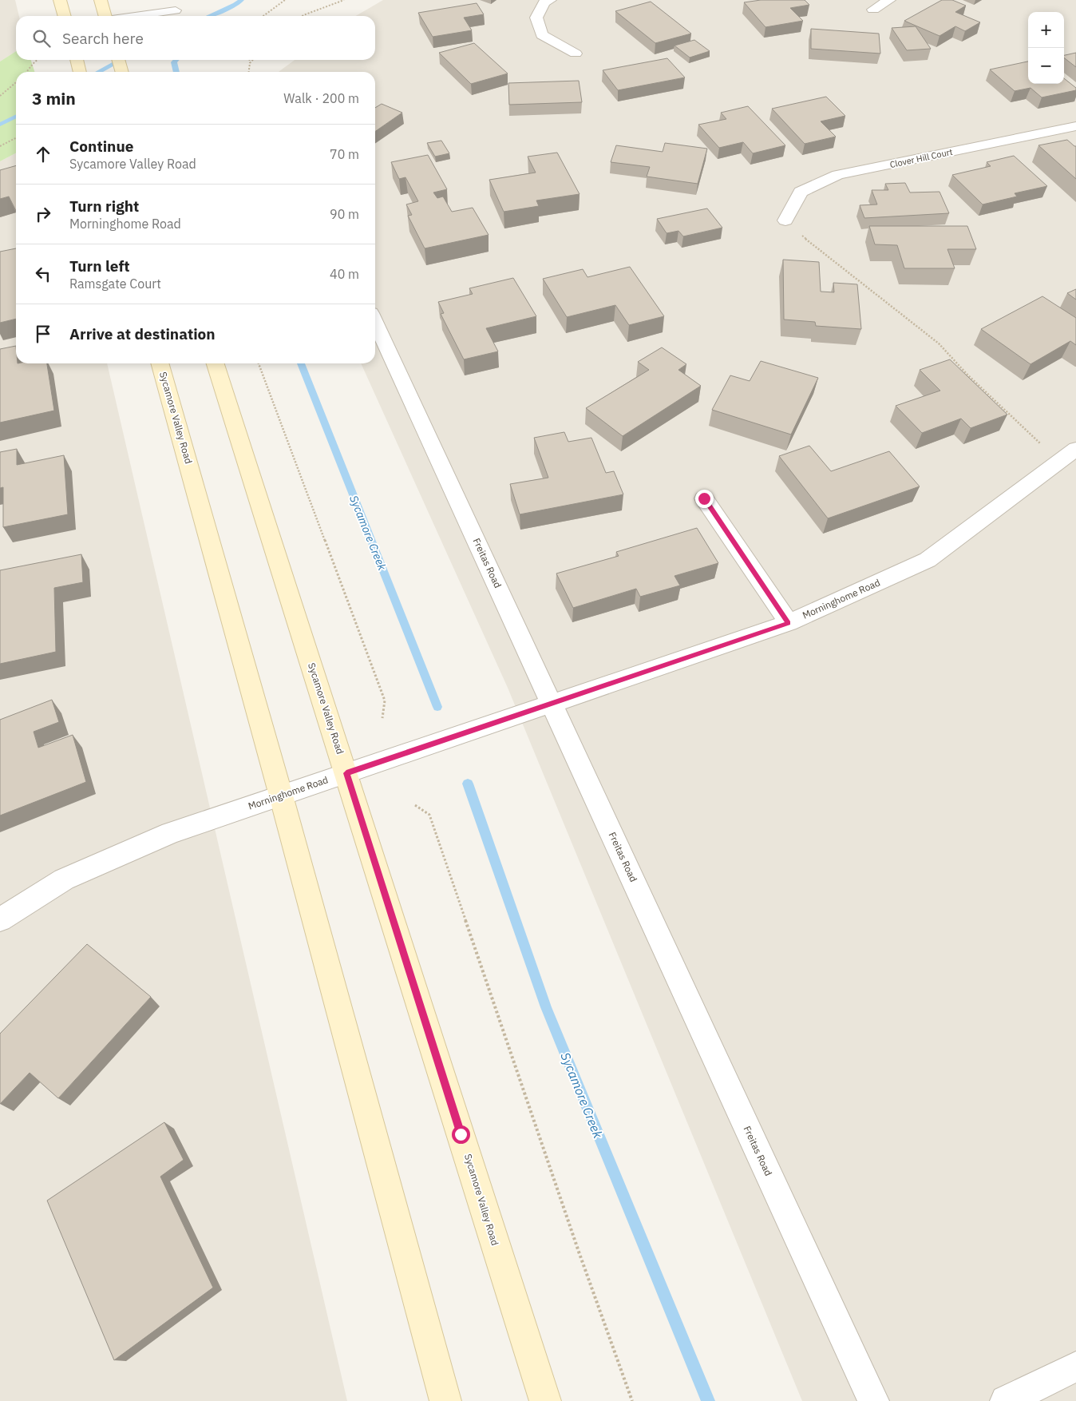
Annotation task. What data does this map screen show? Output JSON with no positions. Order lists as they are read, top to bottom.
{
  "streets": {
    "main road": ["Sycamore Valley Road"],
    "street": ["Clover Hill Court", "Freitas Road", "Morninghome Road"]
  },
  "crossings": [
    ["Sycamore Valley Road", "Morninghome Road"],
    ["Freitas Road", "Morninghome Road"]
  ],
  "water": ["Sycamore Creek"],
  "page": {
    "map_buttons": ["+", "−"],
    "search": "Search here",
    "heading": ["3 min", "Walk · 200 m"],
    "list": [
      ["Continue", "Sycamore Valley Road", "70 m"],
      ["Turn right", "Morninghome Road", "90 m"],
      ["Turn left", "Ramsgate Court", "40 m"],
      "Arrive at destination"
    ]
  }
}
